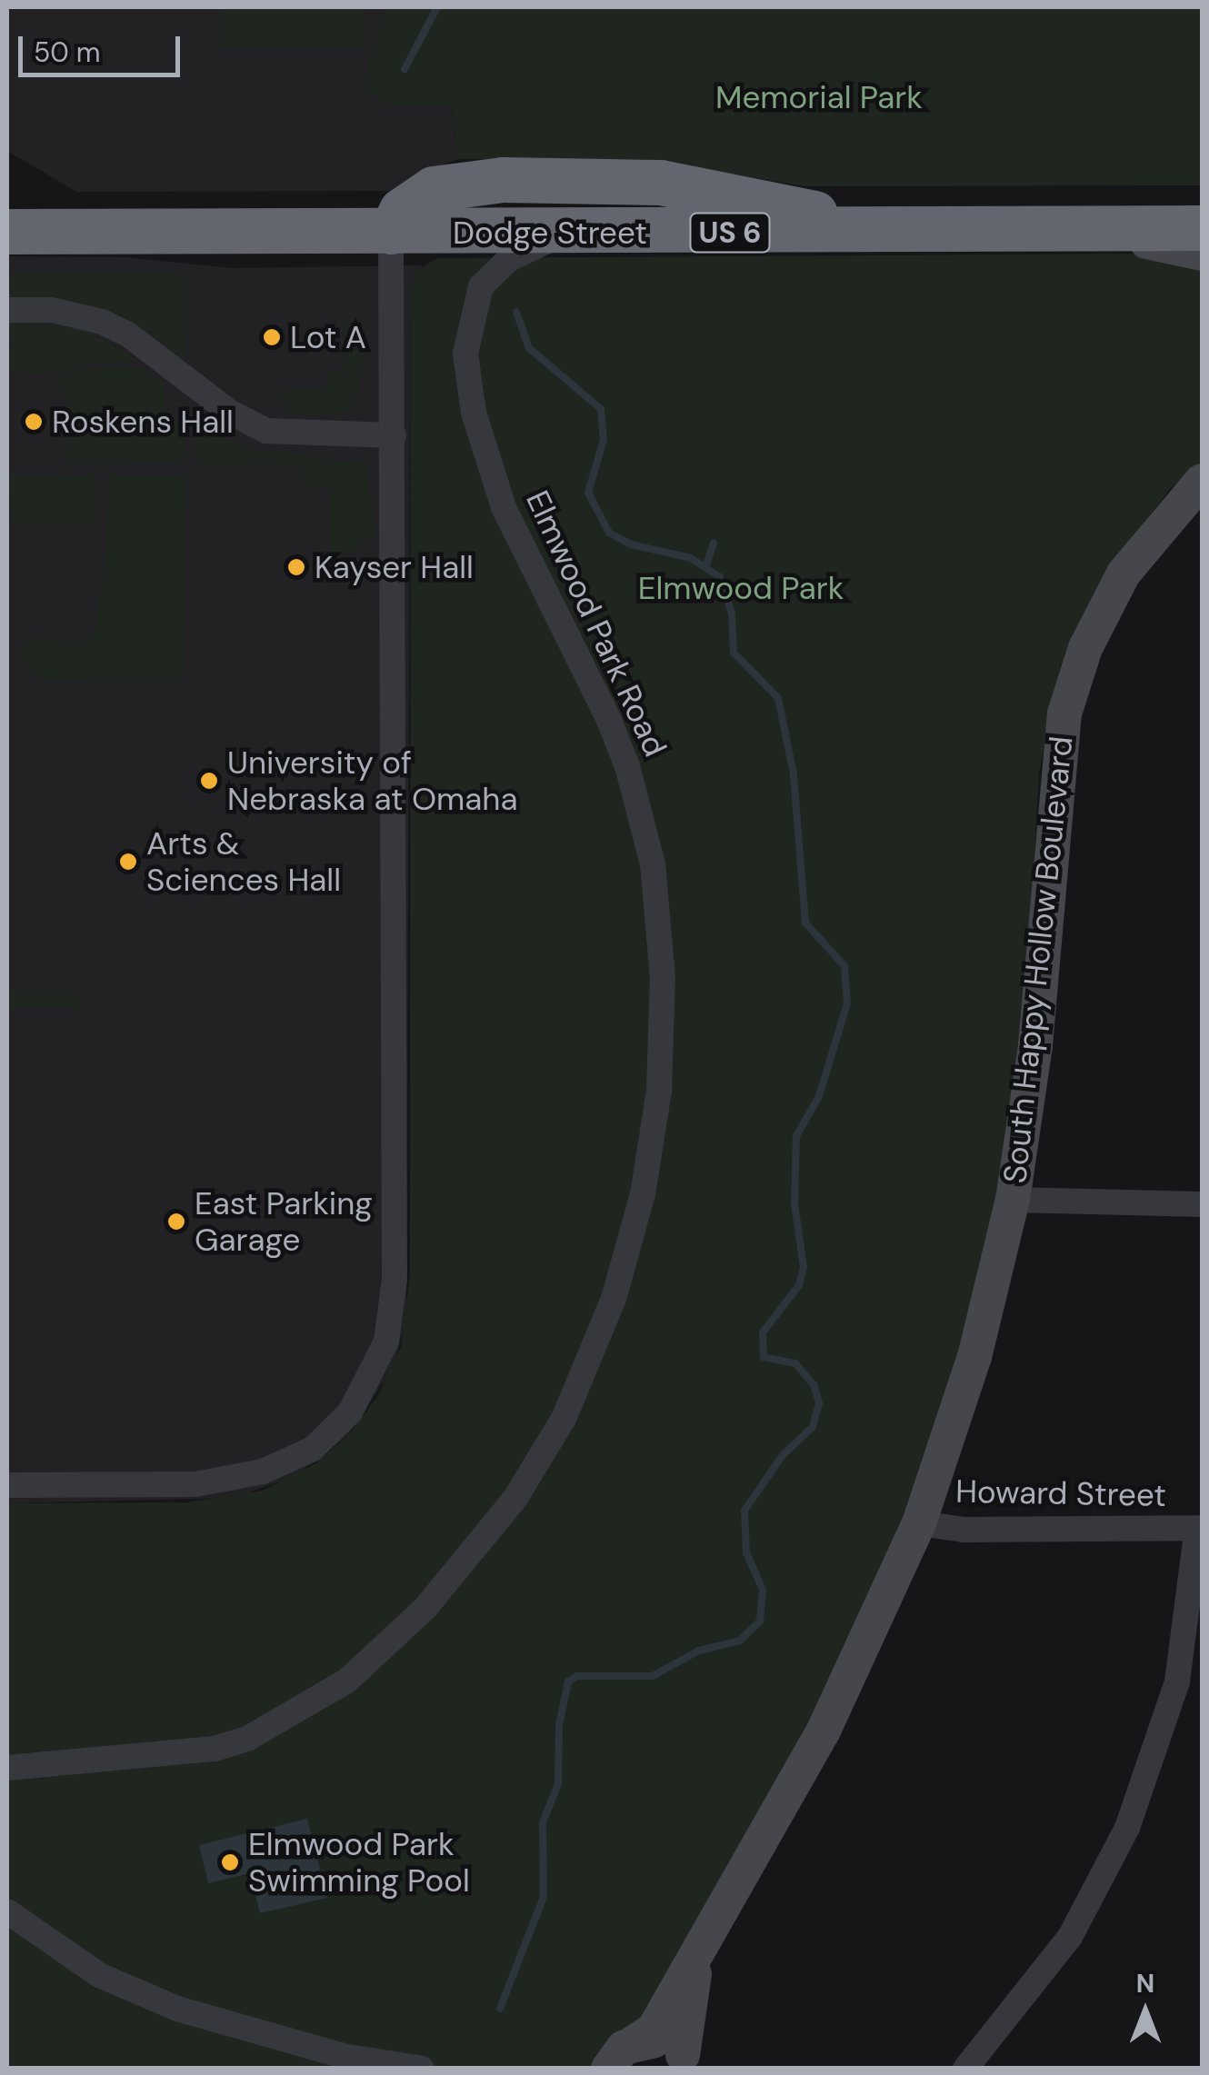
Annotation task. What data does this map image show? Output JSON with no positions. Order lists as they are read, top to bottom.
{
  "streets": {
    "highway": ["Dodge Street", "US 6"],
    "street": ["Elmwood Park Road", "South Happy Hollow Boulevard", "Howard Street"]
  },
  "crossings": [
    ["Dodge Street", "Elmwood Park Road"],
    ["South Happy Hollow Boulevard", "Howard Street"]
  ],
  "parks": ["Memorial Park", "Elmwood Park"],
  "places": [
    "Lot A",
    "Roskens Hall",
    "Kayser Hall",
    "University of Nebraska at Omaha",
    "Arts & Sciences Hall",
    "East Parking Garage",
    "Elmwood Park Swimming Pool"
  ],
  "scale_bar": "50 m",
  "north": "top"
}
